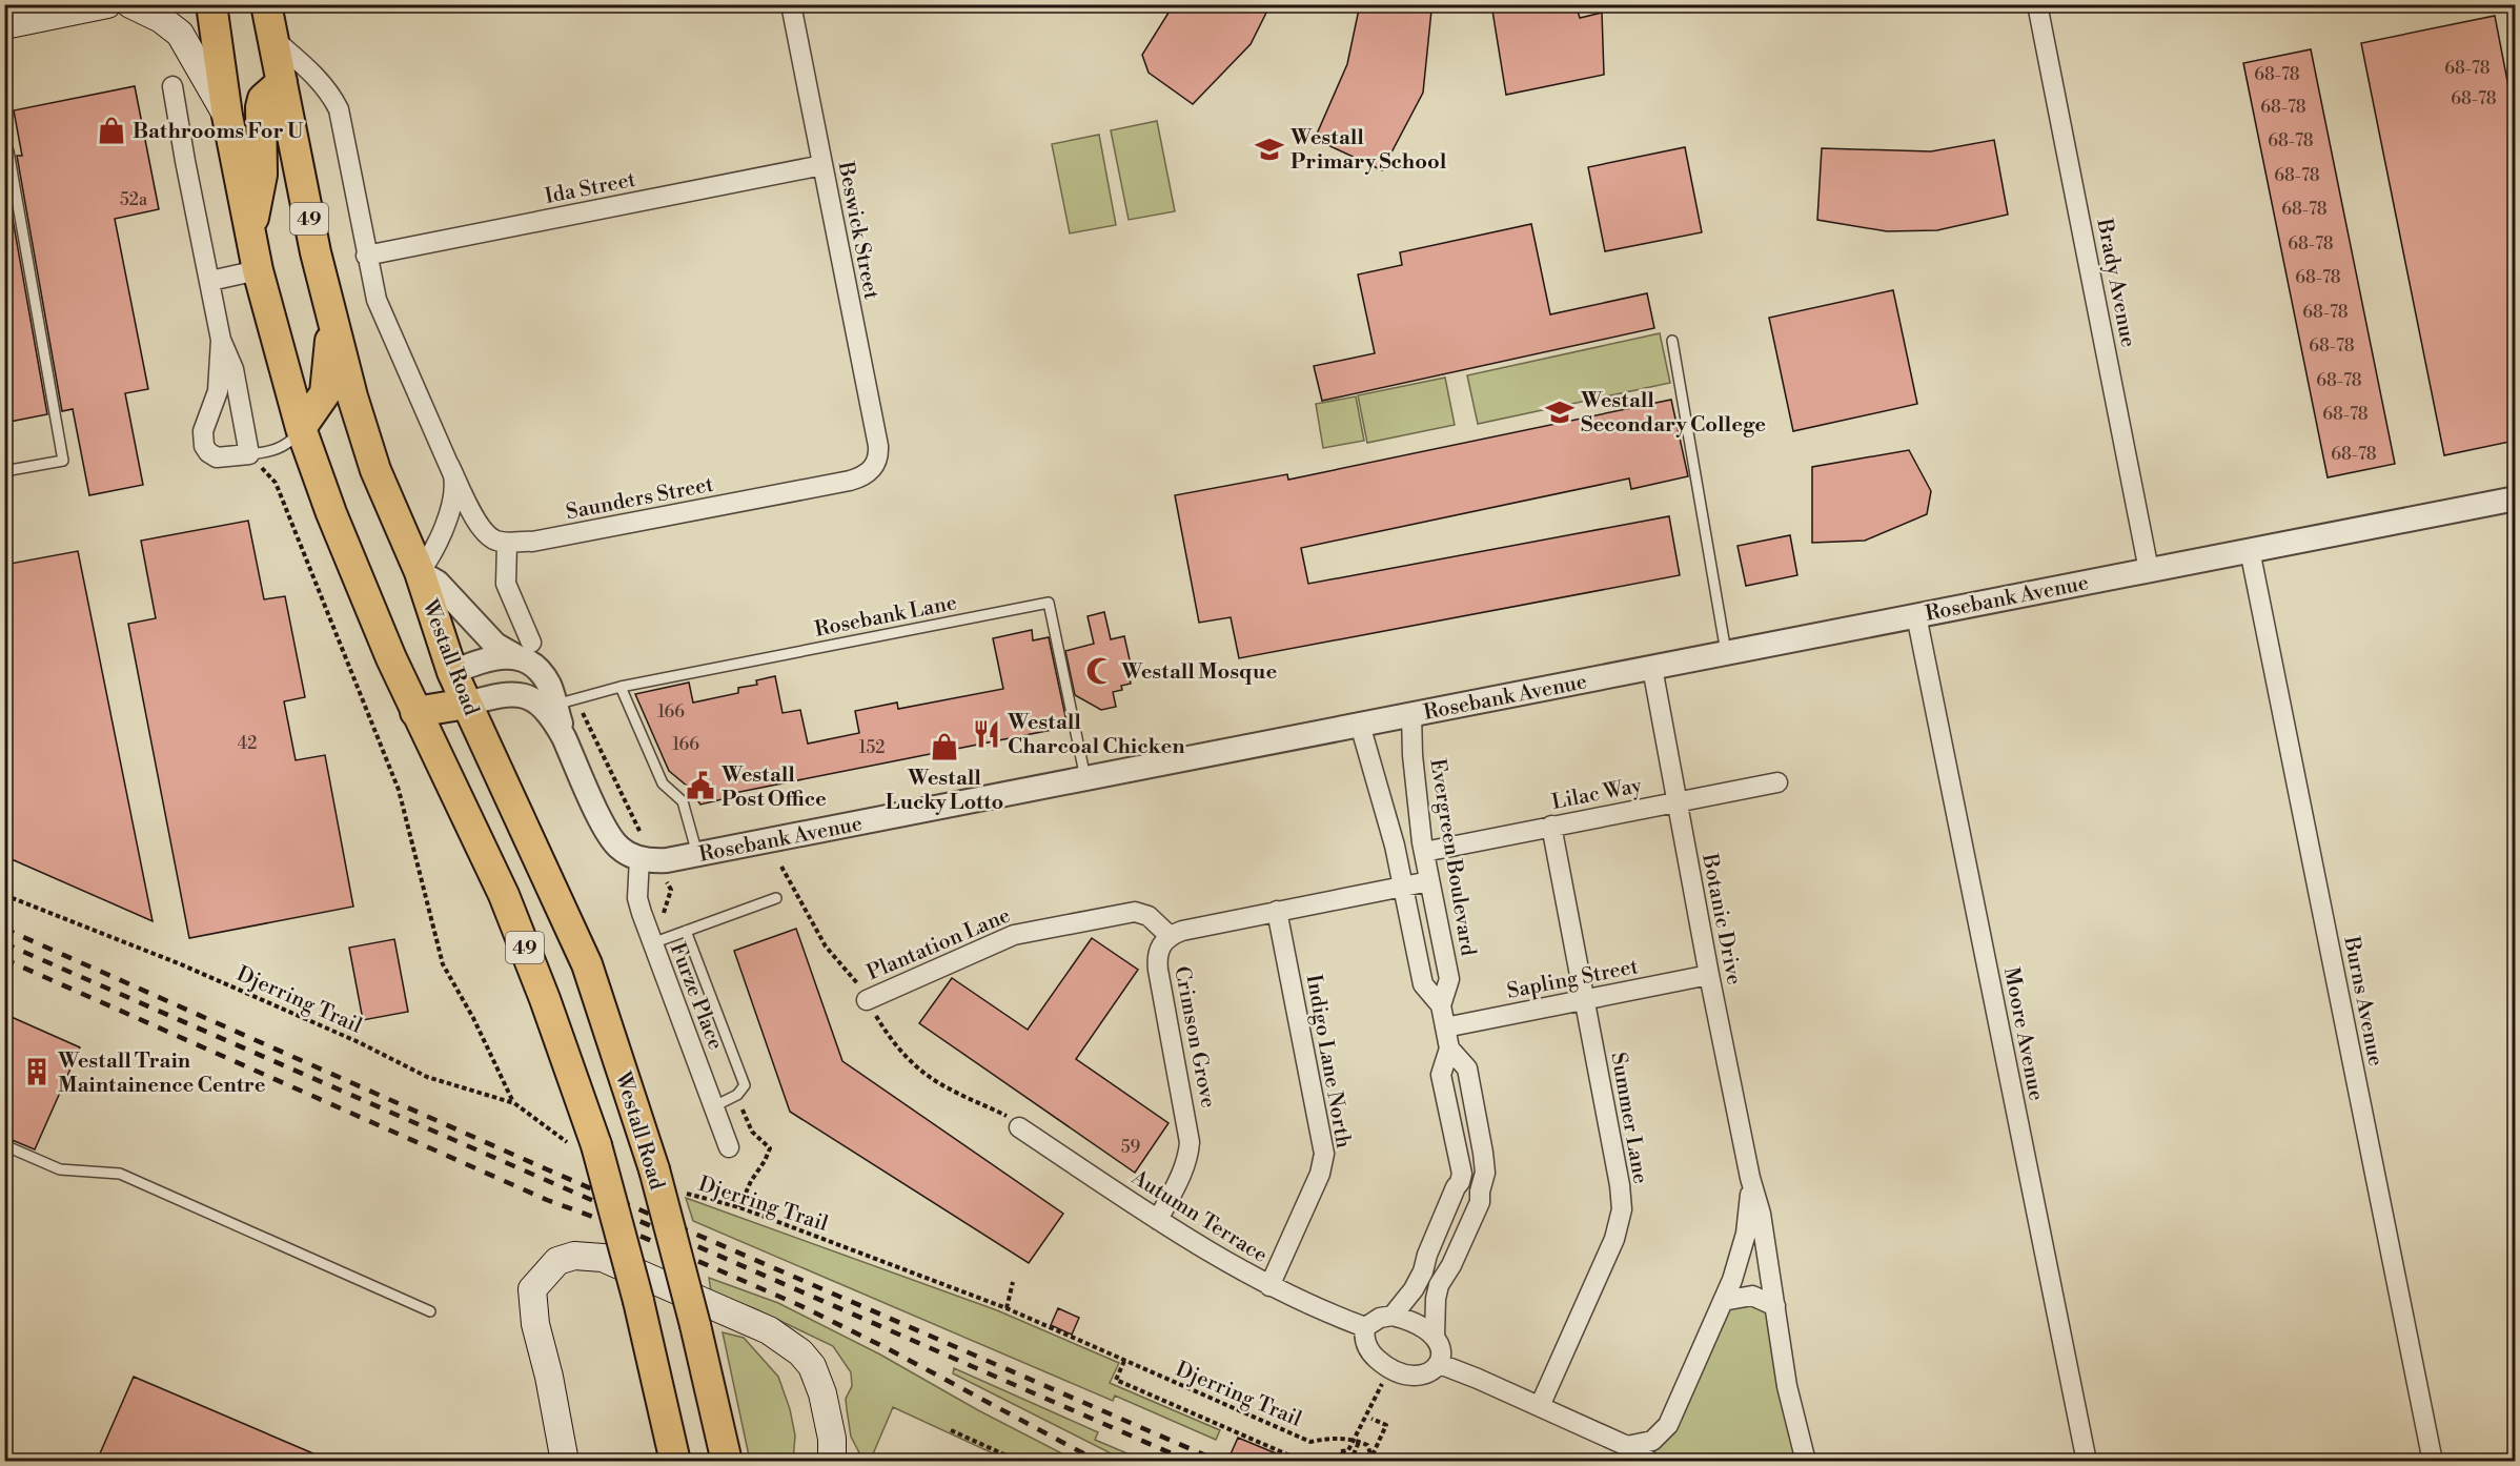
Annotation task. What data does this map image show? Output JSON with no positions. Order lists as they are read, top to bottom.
{
  "streets": {
    "main road": ["49", "Westall Road"],
    "street": [
      "Ida Street",
      "Beswick Street",
      "Brady Avenue",
      "Saunders Street",
      "Rosebank Avenue",
      "Lilac Way",
      "Evergreen Boulevard",
      "Botanic Drive",
      "Plantation Lane",
      "Sapling Street",
      "Furze Place",
      "Burns Avenue",
      "Moore Avenue",
      "Crimson Grove",
      "Indigo Lane North",
      "Summer Lane",
      "Autumn Terrace"
    ],
    "lane": ["Rosebank Lane"],
    "path": ["Djerring Trail"]
  },
  "crossings": [
    ["Ida Street", "Beswick Street"],
    ["49", "Djerring Trail"],
    ["Beswick Street", "Saunders Street"],
    ["Brady Avenue", "Rosebank Avenue"],
    ["Rosebank Avenue", "Rosebank Lane"],
    ["Rosebank Avenue", "Evergreen Boulevard"],
    ["Rosebank Avenue", "Botanic Drive"],
    ["Rosebank Avenue", "Furze Place"],
    ["Rosebank Avenue", "Burns Avenue"],
    ["Rosebank Avenue", "Moore Avenue"],
    ["Lilac Way", "Evergreen Boulevard"],
    ["Lilac Way", "Botanic Drive"],
    ["Lilac Way", "Summer Lane"],
    ["Evergreen Boulevard", "Sapling Street"],
    ["Evergreen Boulevard", "Autumn Terrace"],
    ["Botanic Drive", "Sapling Street"],
    ["Plantation Lane", "Crimson Grove"],
    ["Sapling Street", "Summer Lane"],
    ["Crimson Grove", "Autumn Terrace"],
    ["Indigo Lane North", "Autumn Terrace"]
  ],
  "places": {
    "shop": ["Bathrooms For U", "Westall Lucky Lotto"],
    "school or university": ["Westall Primary School", "Westall Secondary College"],
    "mosque": ["Westall Mosque"],
    "restaurant": ["Westall Charcoal Chicken"],
    "public building": ["Westall Post Office"],
    "building": ["Westall Train Maintainence Centre"]
  },
  "house_numbers": [
    "68-78",
    "68-78",
    "68-78",
    "68-78",
    "68-78",
    "68-78",
    "52a",
    "68-78",
    "68-78",
    "68-78",
    "68-78",
    "68-78",
    "68-78",
    "68-78",
    "68-78",
    "166",
    "42",
    "166",
    "152",
    "59"
  ]
}
